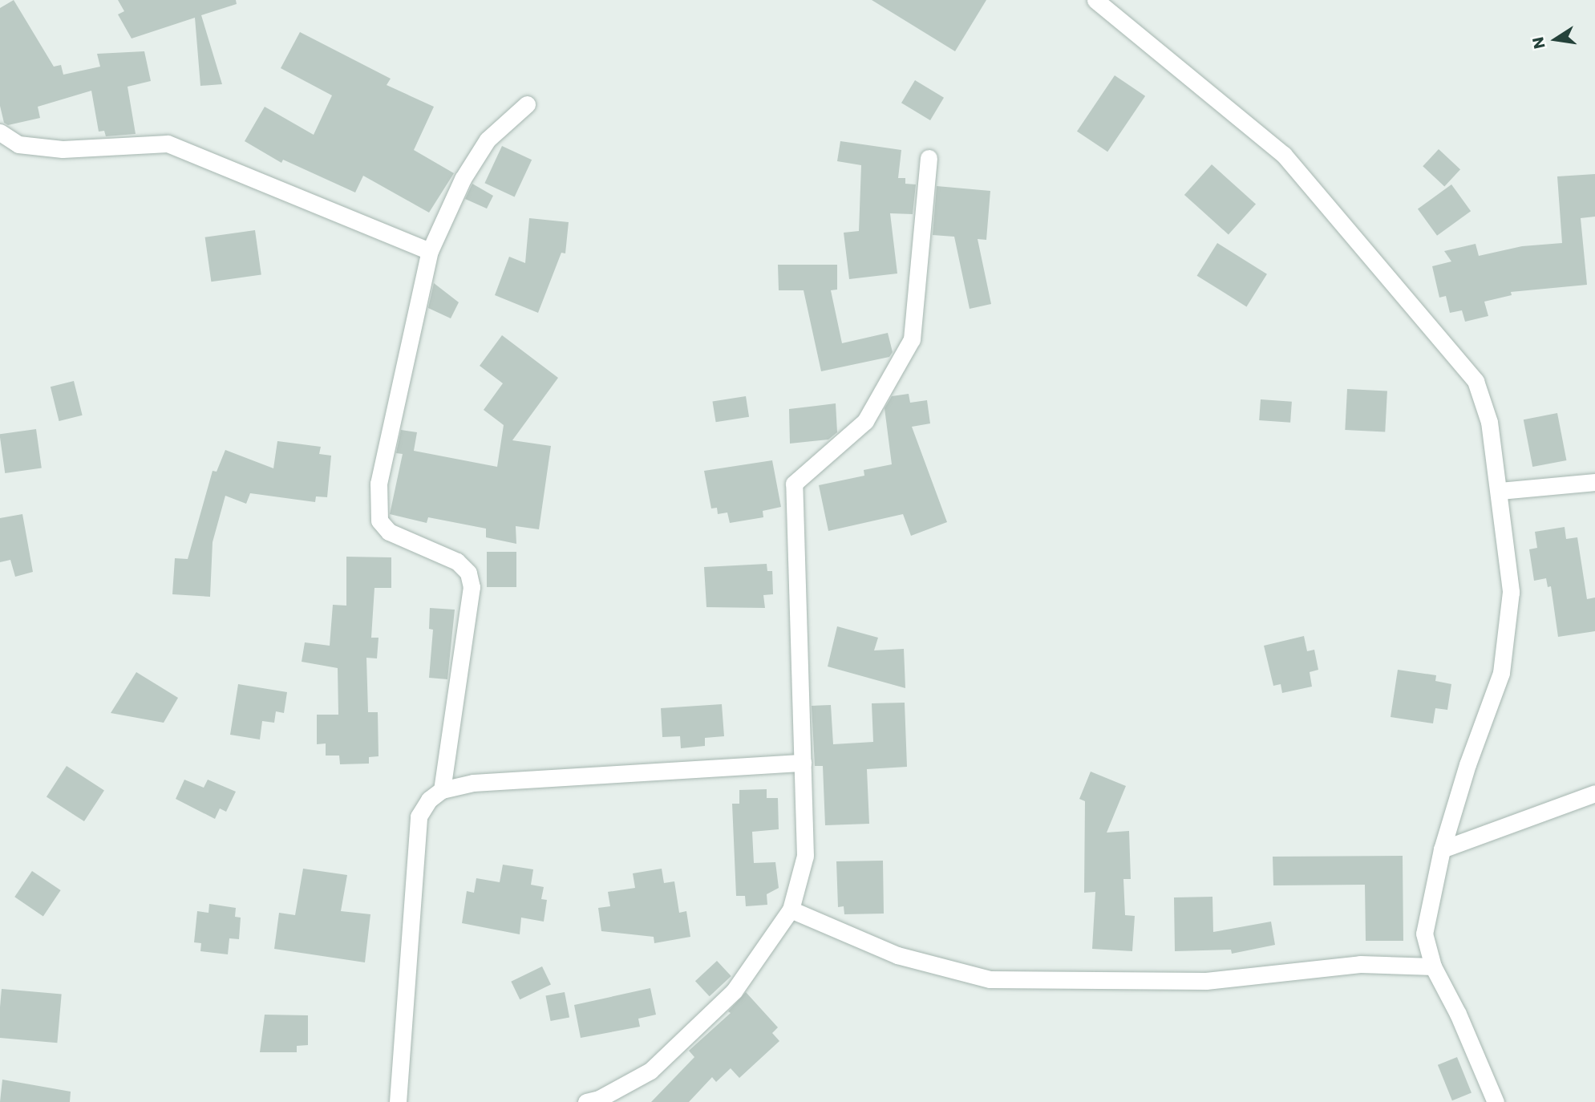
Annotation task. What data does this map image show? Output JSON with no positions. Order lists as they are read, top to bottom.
{
  "north": "left"
}
